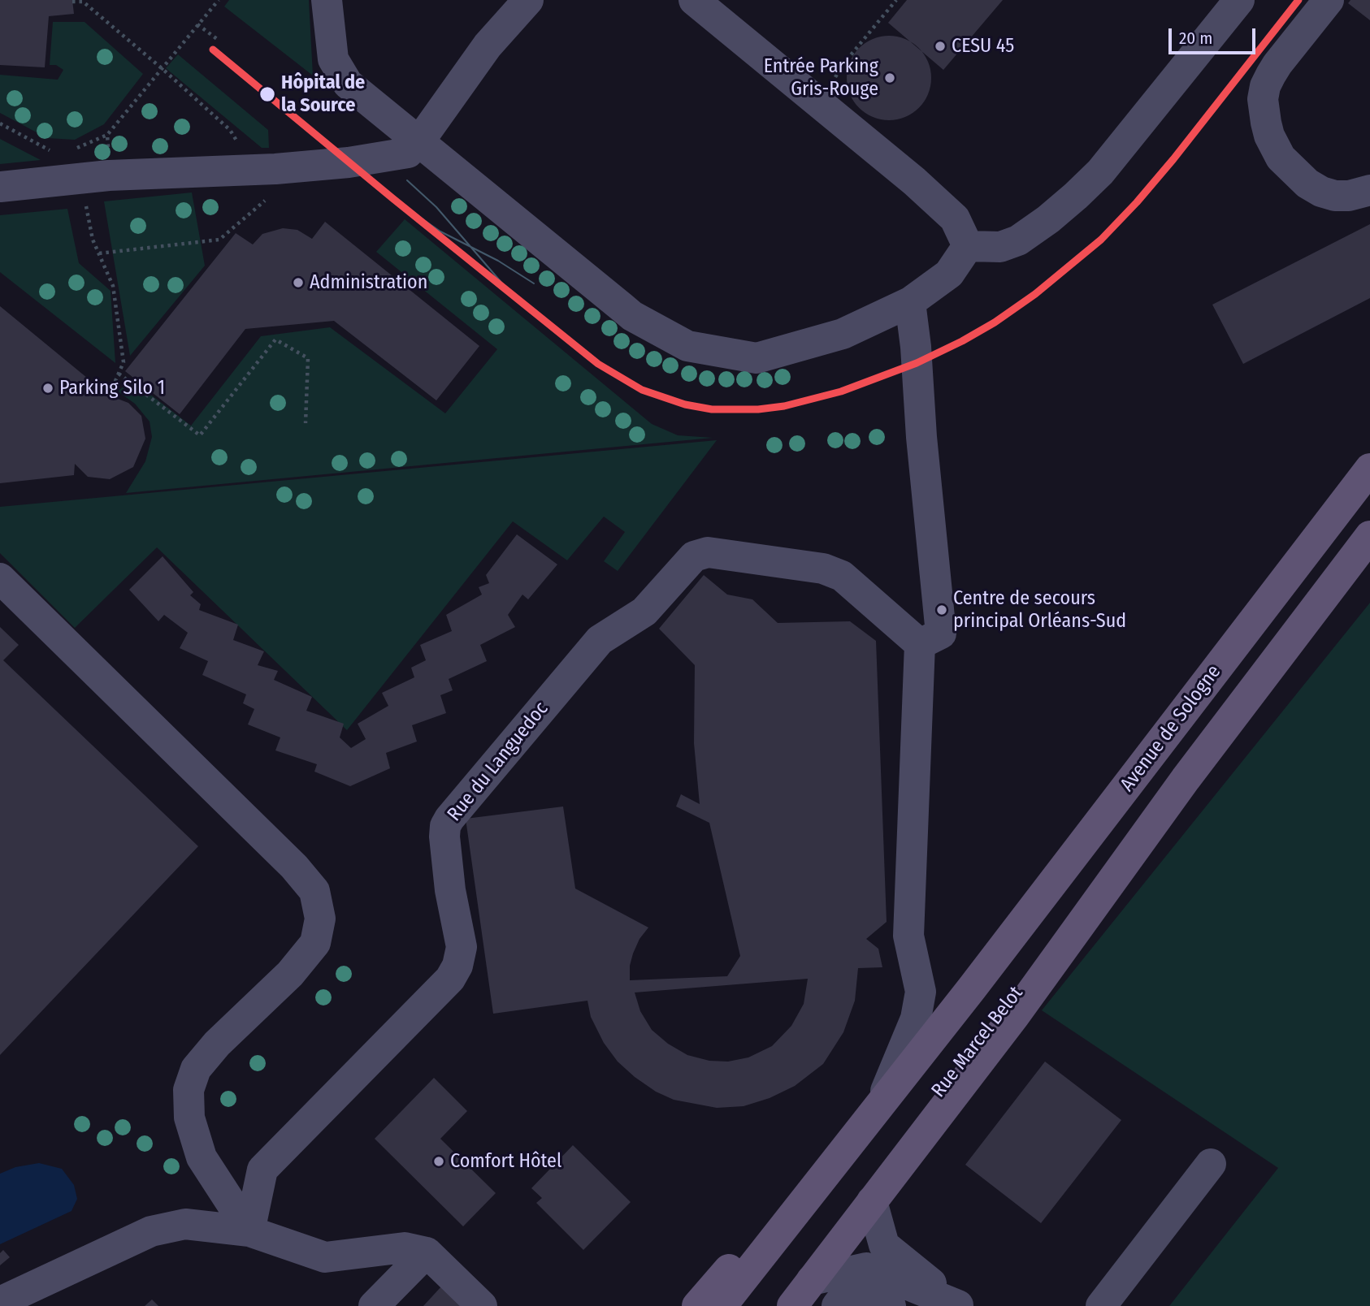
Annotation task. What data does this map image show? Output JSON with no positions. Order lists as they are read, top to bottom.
{
  "streets": {
    "main road": ["Avenue de Sologne", "Rue Marcel Belot"],
    "street": ["Rue du Languedoc"]
  },
  "crossings": [
    ["Avenue de Sologne", "Rue Marcel Belot"]
  ],
  "places": [
    "CESU 45",
    "Entrée Parking Gris-Rouge",
    "Hôpital de la Source",
    "Administration",
    "Parking Silo 1",
    "Centre de secours principal Orléans-Sud",
    "Comfort Hôtel"
  ],
  "scale_bar": "20 m"
}
